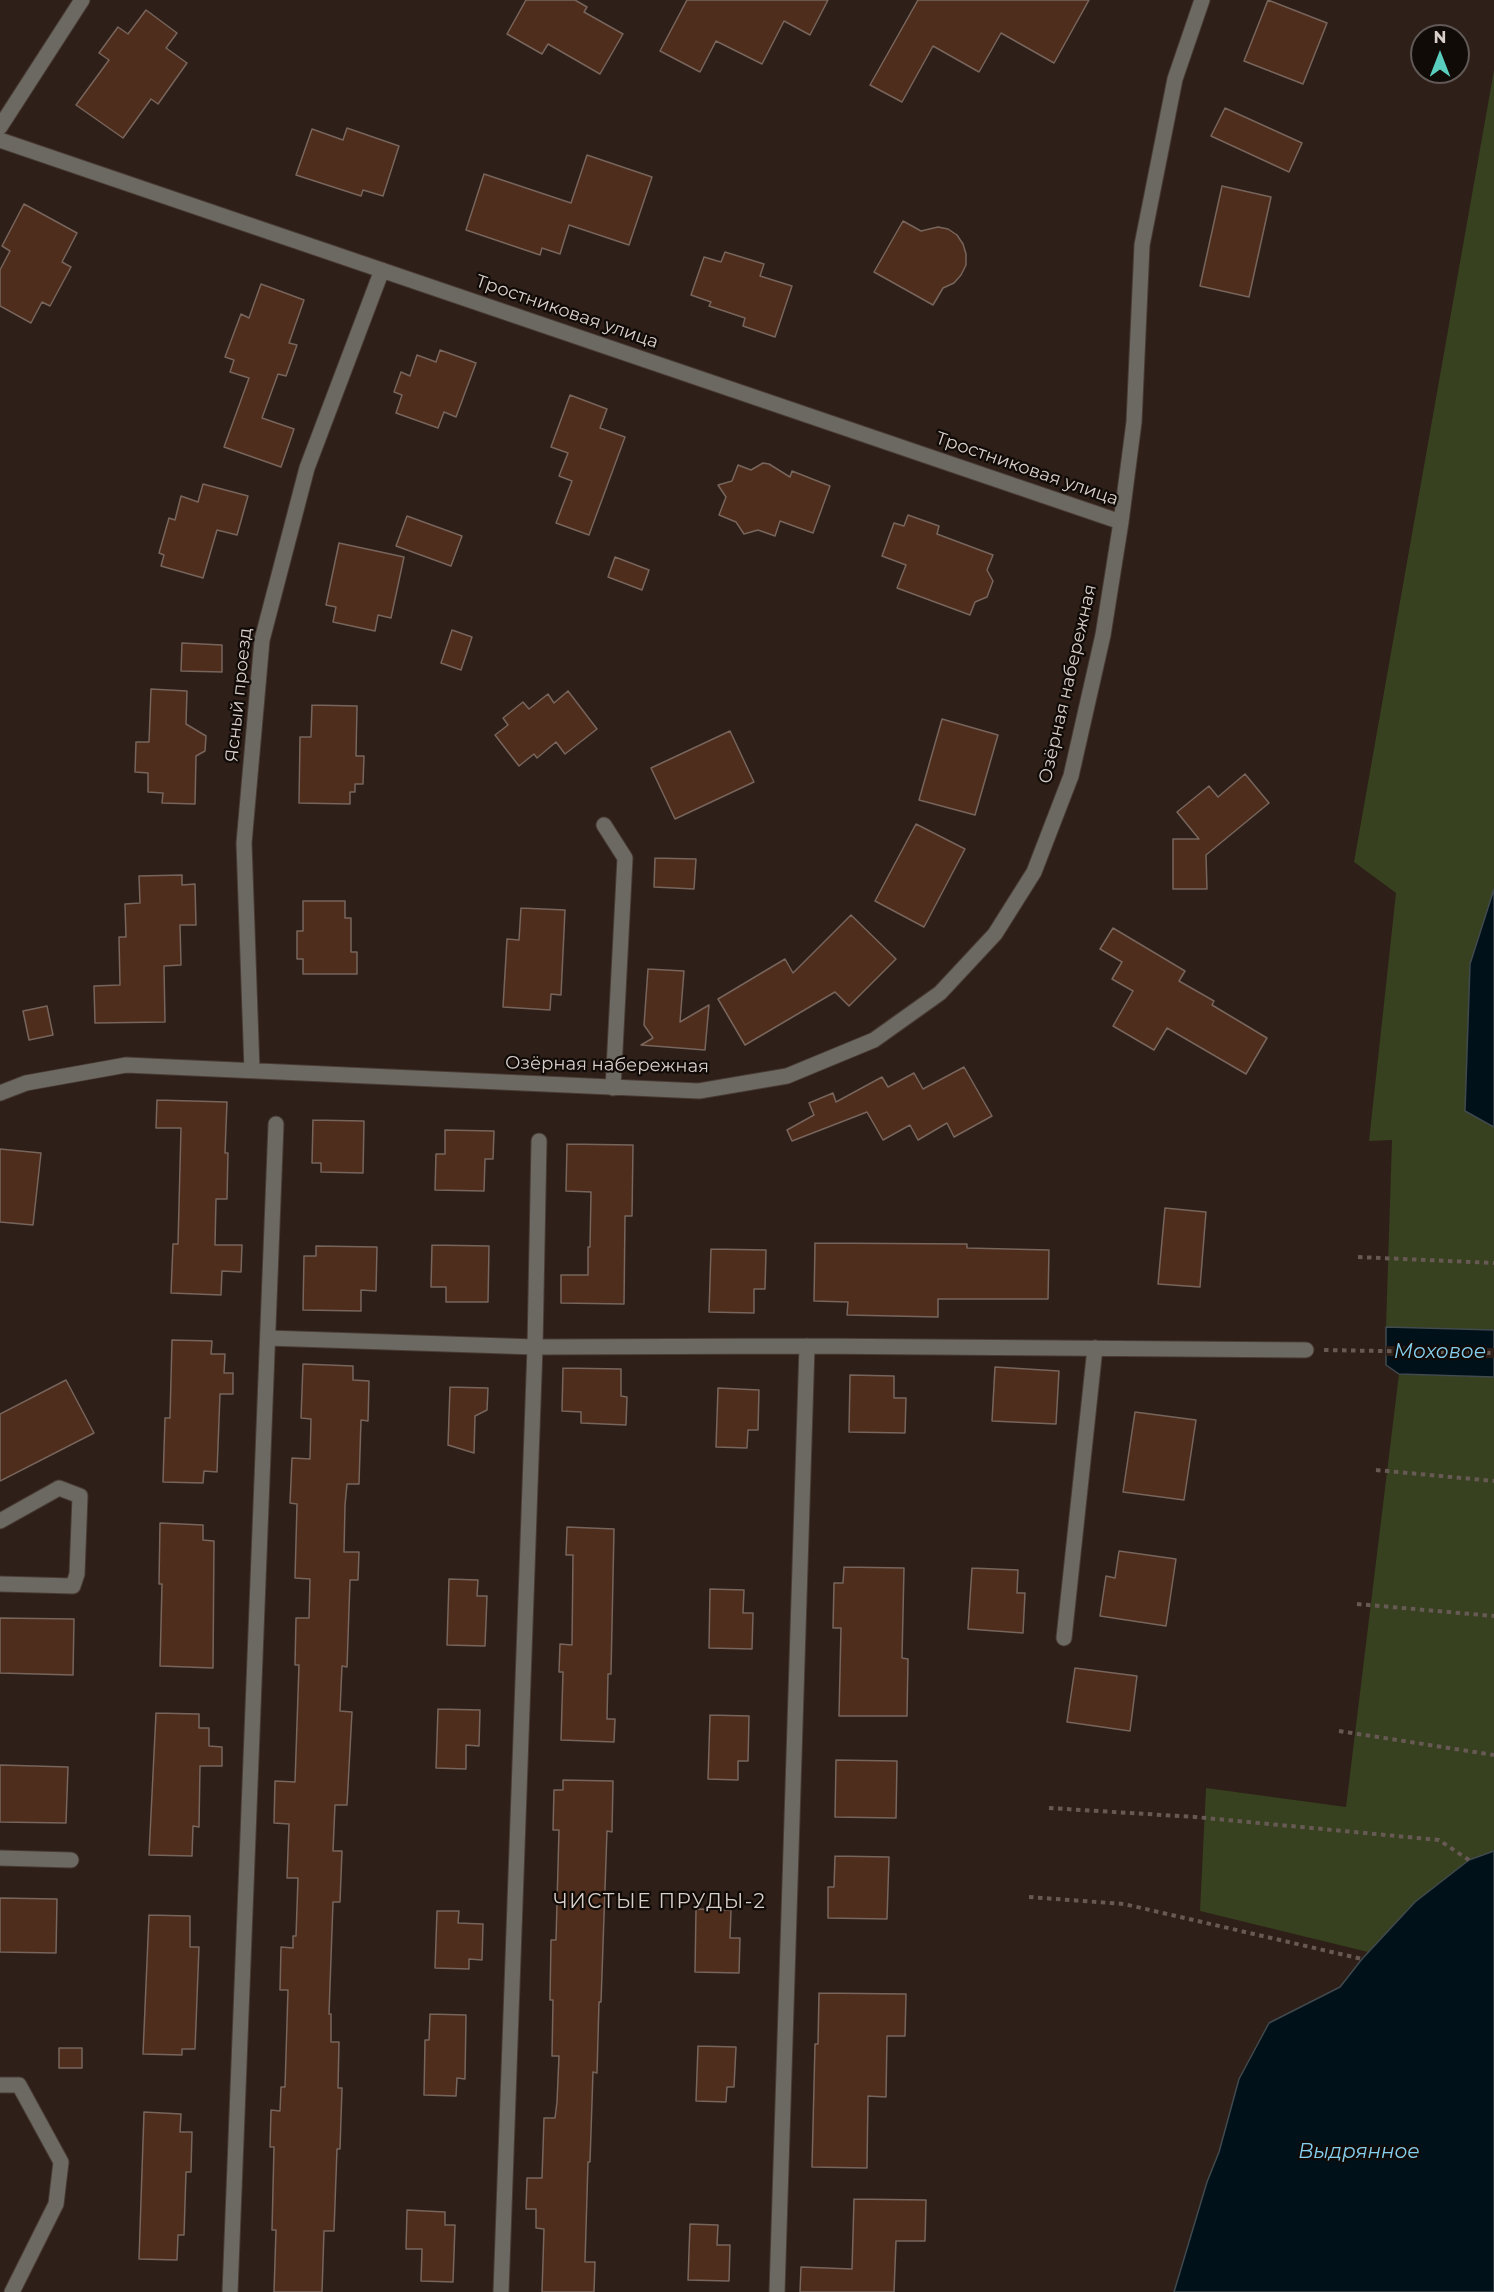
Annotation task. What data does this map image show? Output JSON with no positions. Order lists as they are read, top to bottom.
{
  "streets": {
    "street": ["Тростниковая улица", "Озёрная набережная", "Ясный проезд"]
  },
  "crossings": [
    ["Тростниковая улица", "Озёрная набережная"],
    ["Тростниковая улица", "Ясный проезд"],
    ["Озёрная набережная", "Ясный проезд"]
  ],
  "districts": ["ЧИСТЫЕ ПРУДЫ-2"],
  "water": ["Моховое", "Выдрянное"],
  "north": "top"
}
